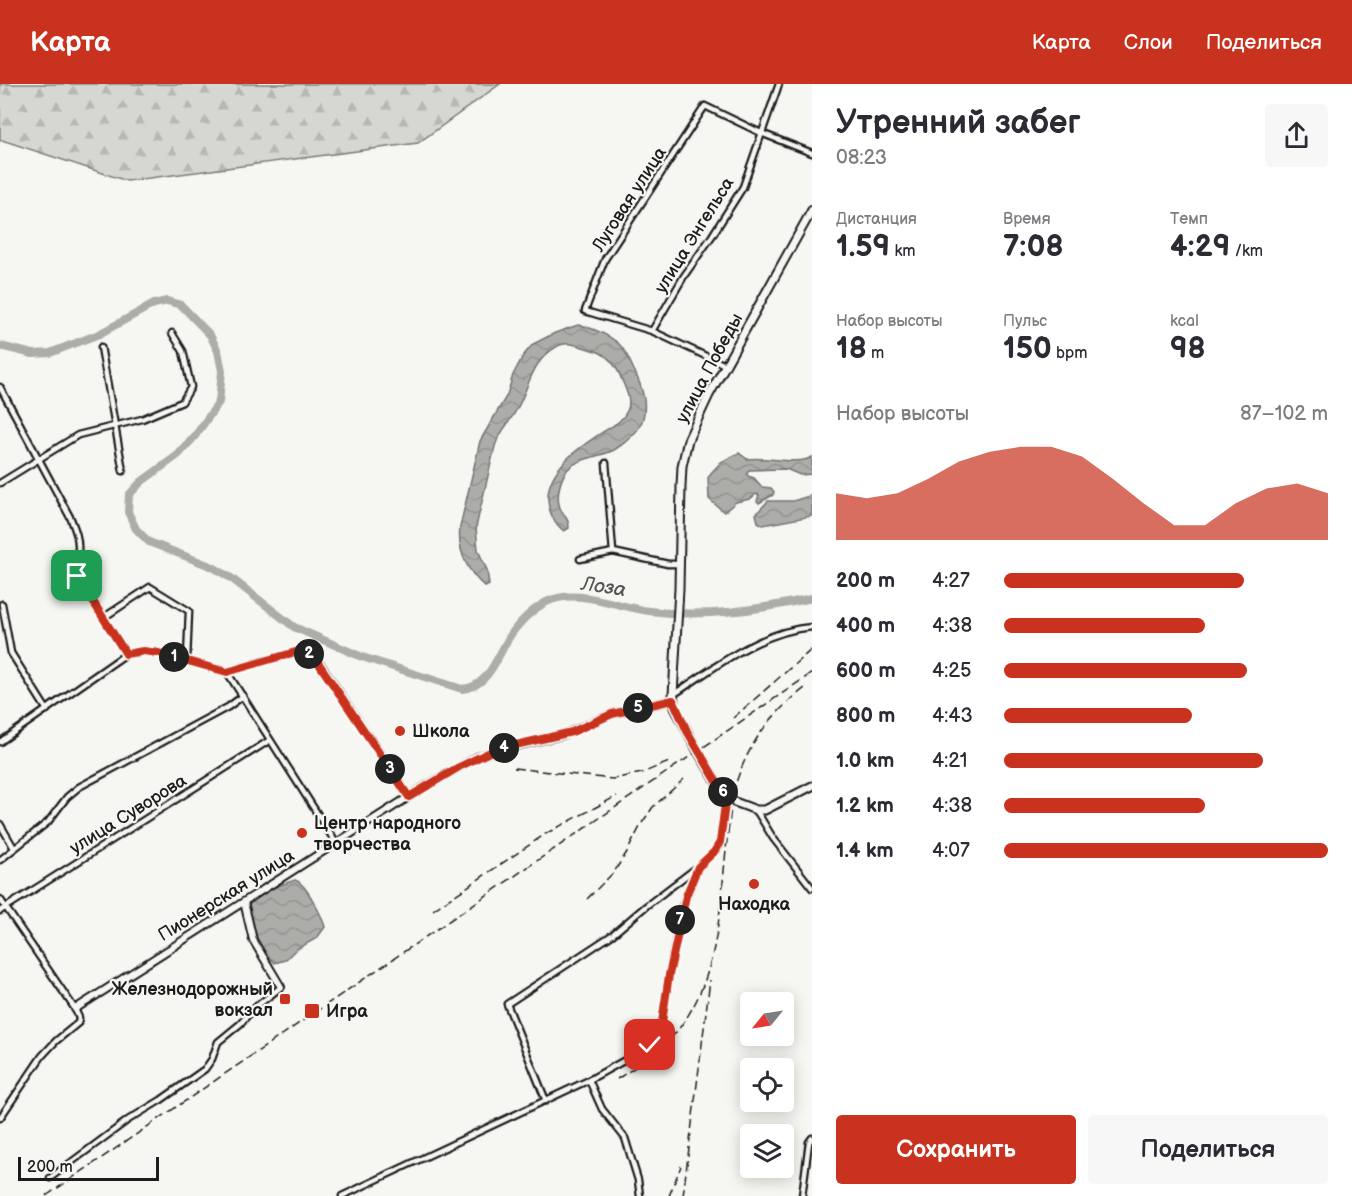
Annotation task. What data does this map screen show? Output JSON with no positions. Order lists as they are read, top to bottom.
{
  "streets": {
    "main road": ["улица Победы"],
    "street": [
      "Луговая улица",
      "улица Энгельса",
      "улица Суворова",
      "Пионерская улица"
    ]
  },
  "crossings": [
    ["Луговая улица", "улица Энгельса"],
    ["улица Победы", "Пионерская улица"]
  ],
  "water": ["Лоза"],
  "places": {
    "other": ["Школа", "Центр народного творчества", "Находка"],
    "transit": ["Железнодорожный вокзал", "Игра"]
  },
  "scale_bar": "200 m",
  "north": "bottom left",
  "page": {
    "header": "Карта",
    "nav": ["Карта", "Слои", "Поделиться"],
    "heading": ["Утренний забег", "08:23"],
    "stats": [
      ["Дистанция", "1.59 km"],
      ["Время", "7:08"],
      ["Темп", "4:29 /km"],
      ["Набор высоты", "18 m"],
      ["Пульс", "150 bpm"],
      ["kcal", "98"]
    ],
    "chart": ["Набор высоты", "87–102 m"],
    "list": [
      {
        "name": "200 m",
        "note": "4:27"
      },
      {
        "name": "400 m",
        "note": "4:38"
      },
      {
        "name": "600 m",
        "note": "4:25"
      },
      {
        "name": "800 m",
        "note": "4:43"
      },
      {
        "name": "1.0 km",
        "note": "4:21"
      },
      {
        "name": "1.2 km",
        "note": "4:38"
      },
      {
        "name": "1.4 km",
        "note": "4:07"
      }
    ],
    "pins": [
      "2",
      "1",
      "5",
      "4",
      "3",
      "6",
      "7"
    ],
    "buttons": ["Сохранить", "Поделиться"],
    "scale": "200 m"
  }
}
